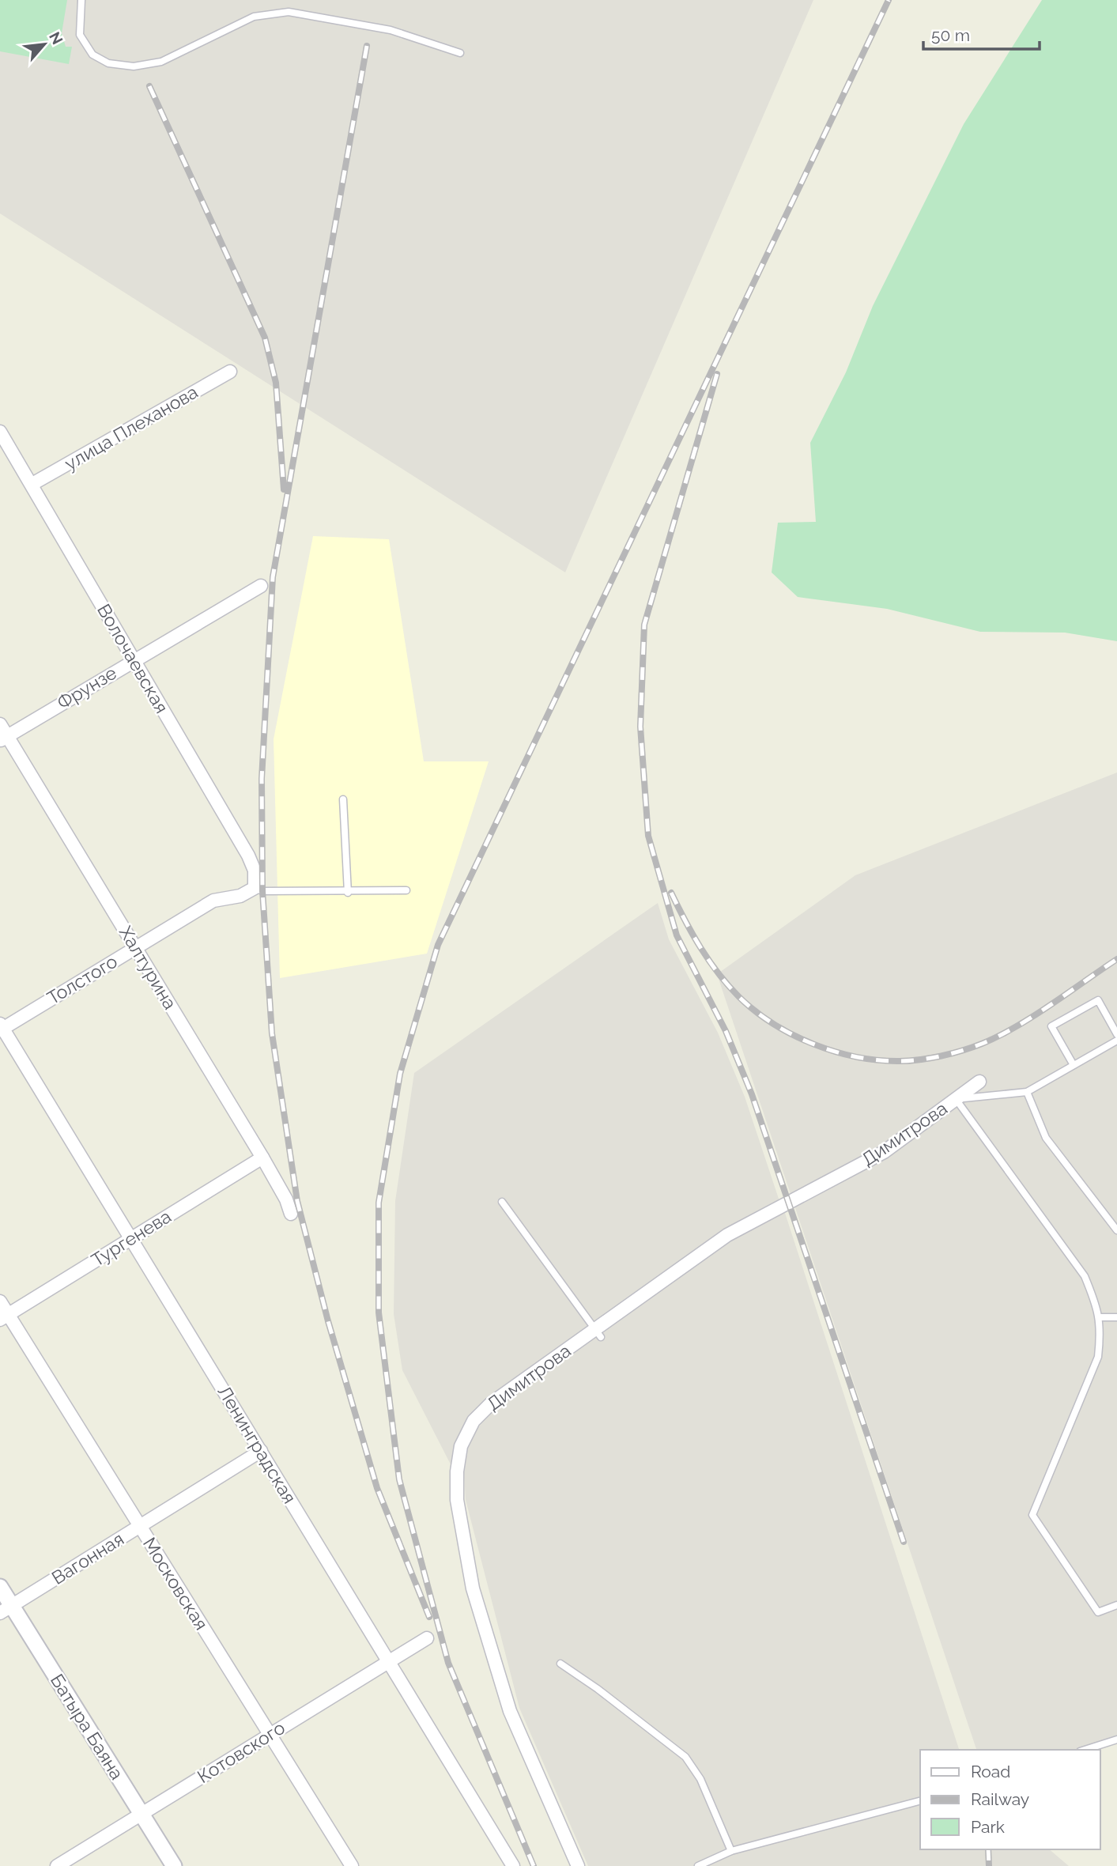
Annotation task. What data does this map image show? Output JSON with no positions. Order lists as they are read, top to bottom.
{
  "streets": {
    "street": [
      "улица Плеханова",
      "Волочаевская",
      "Фрунзе",
      "Халтурина",
      "Толстого",
      "Димитрова",
      "Тургенева",
      "Ленинградская",
      "Вагонная",
      "Московская",
      "Батыра Баяна",
      "Котовского"
    ]
  },
  "crossings": [
    ["улица Плеханова", "Волочаевская"],
    ["Волочаевская", "Фрунзе"],
    ["Волочаевская", "Толстого"],
    ["Фрунзе", "Халтурина"],
    ["Халтурина", "Толстого"],
    ["Халтурина", "Тургенева"],
    ["Толстого", "Ленинградская"],
    ["Тургенева", "Ленинградская"],
    ["Тургенева", "Московская"],
    ["Ленинградская", "Вагонная"],
    ["Ленинградская", "Котовского"],
    ["Вагонная", "Московская"],
    ["Вагонная", "Батыра Баяна"],
    ["Московская", "Котовского"],
    ["Батыра Баяна", "Котовского"]
  ],
  "legend": ["Road", "Railway", "Park"],
  "scale_bar": "50 m",
  "north": "top right"
}
